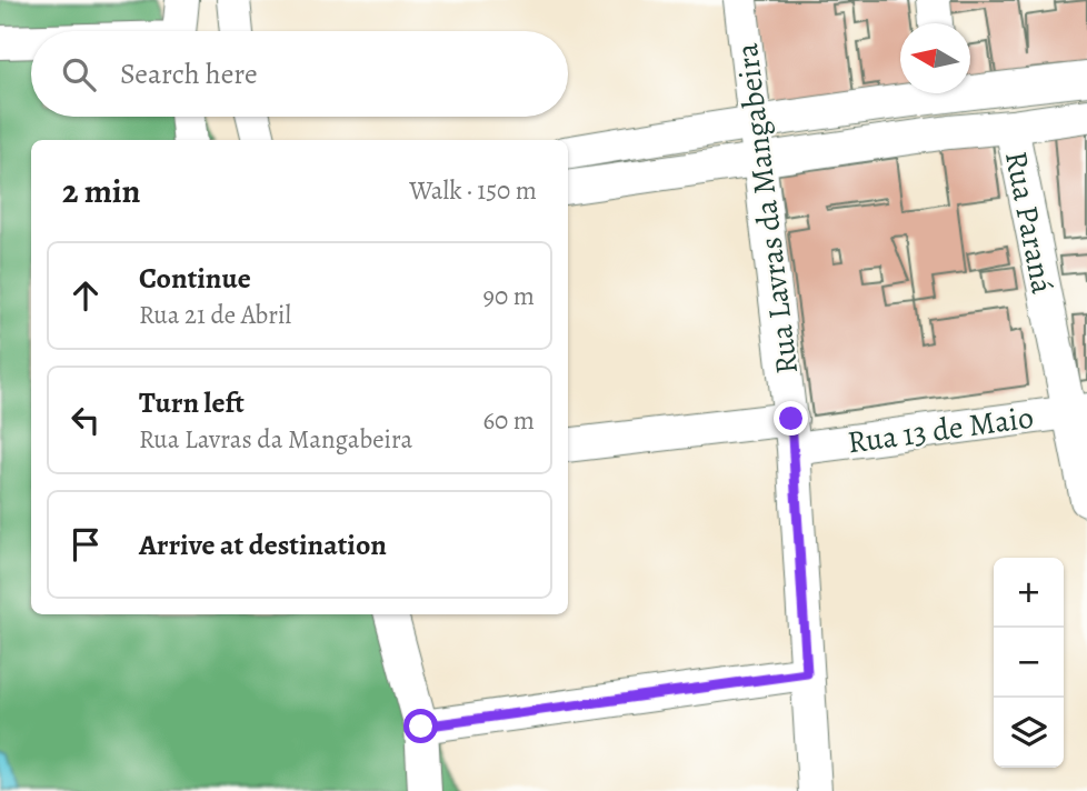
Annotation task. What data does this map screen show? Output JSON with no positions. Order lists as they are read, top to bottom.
{
  "streets": {
    "street": ["Rua Lavras da Mangabeira", "Rua Paraná", "Rua 13 de Maio"]
  },
  "crossings": [
    ["Rua Lavras da Mangabeira", "Rua 13 de Maio"],
    ["Rua Paraná", "Rua 13 de Maio"]
  ],
  "north": "left",
  "page": {
    "search": "Search here",
    "heading": ["2 min", "Walk · 150 m"],
    "list": [
      ["Continue", "Rua 21 de Abril", "90 m"],
      ["Turn left", "Rua Lavras da Mangabeira", "60 m"],
      "Arrive at destination"
    ],
    "map_buttons": ["+", "−"]
  }
}
